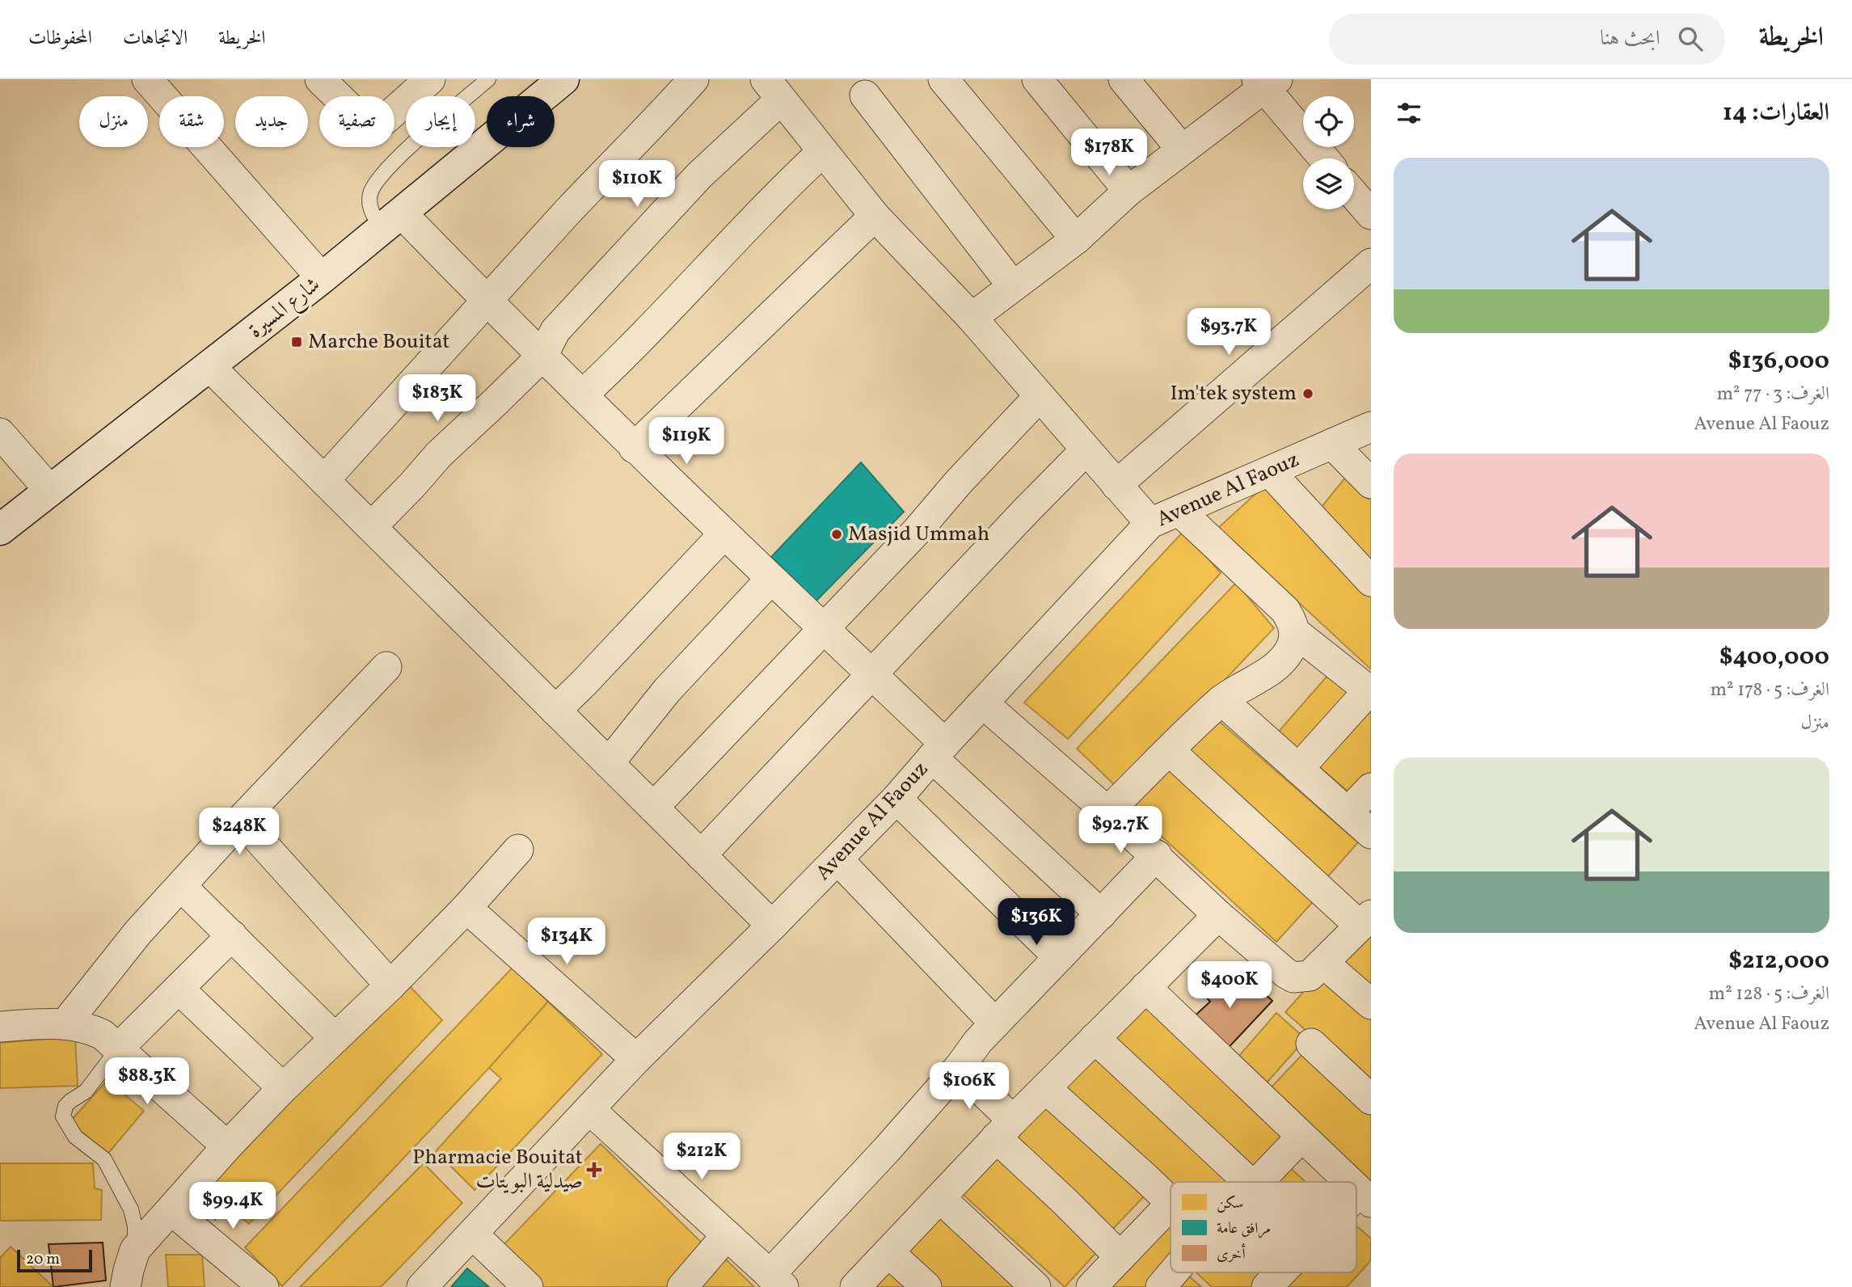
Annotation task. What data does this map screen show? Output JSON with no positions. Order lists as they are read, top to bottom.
{
  "streets": {
    "street": ["شارع المسيرة", "Avenue Al Faouz"]
  },
  "places": {
    "transit": ["Marche Bouitat"],
    "other": ["Im'tek system", "Masjid Ummah"],
    "health": ["Pharmacie Bouitat صيدلية البويتات"]
  },
  "legend": ["سكن", "مرافق عامة", "أخرى"],
  "scale_bar": "20 m",
  "page": {
    "header": "الخريطة",
    "search": "ابحث هنا",
    "nav": ["الخريطة", "الاتجاهات", "المحفوظات"],
    "heading": "العقارات: 14",
    "chip": [
      "شراء",
      "إيجار",
      "تصفية",
      "جديد",
      "شقة",
      "منزل"
    ],
    "price": [
      "$178K",
      "$110K",
      "$93.7K",
      "$183K",
      "$119K",
      "$92.7K",
      "$248K",
      "$136K",
      "$134K",
      "$400K",
      "$88.3K",
      "$106K",
      "$212K",
      "$99.4K"
    ],
    "list": [
      {
        "name": "$136,000",
        "note": "الغرف: 3 · 77 m² · Avenue Al Faouz"
      },
      {
        "name": "$400,000",
        "note": "الغرف: 5 · 178 m² · منزل"
      },
      {
        "name": "$212,000",
        "note": "الغرف: 5 · 128 m² · Avenue Al Faouz"
      }
    ],
    "scale": "20 m"
  }
}
